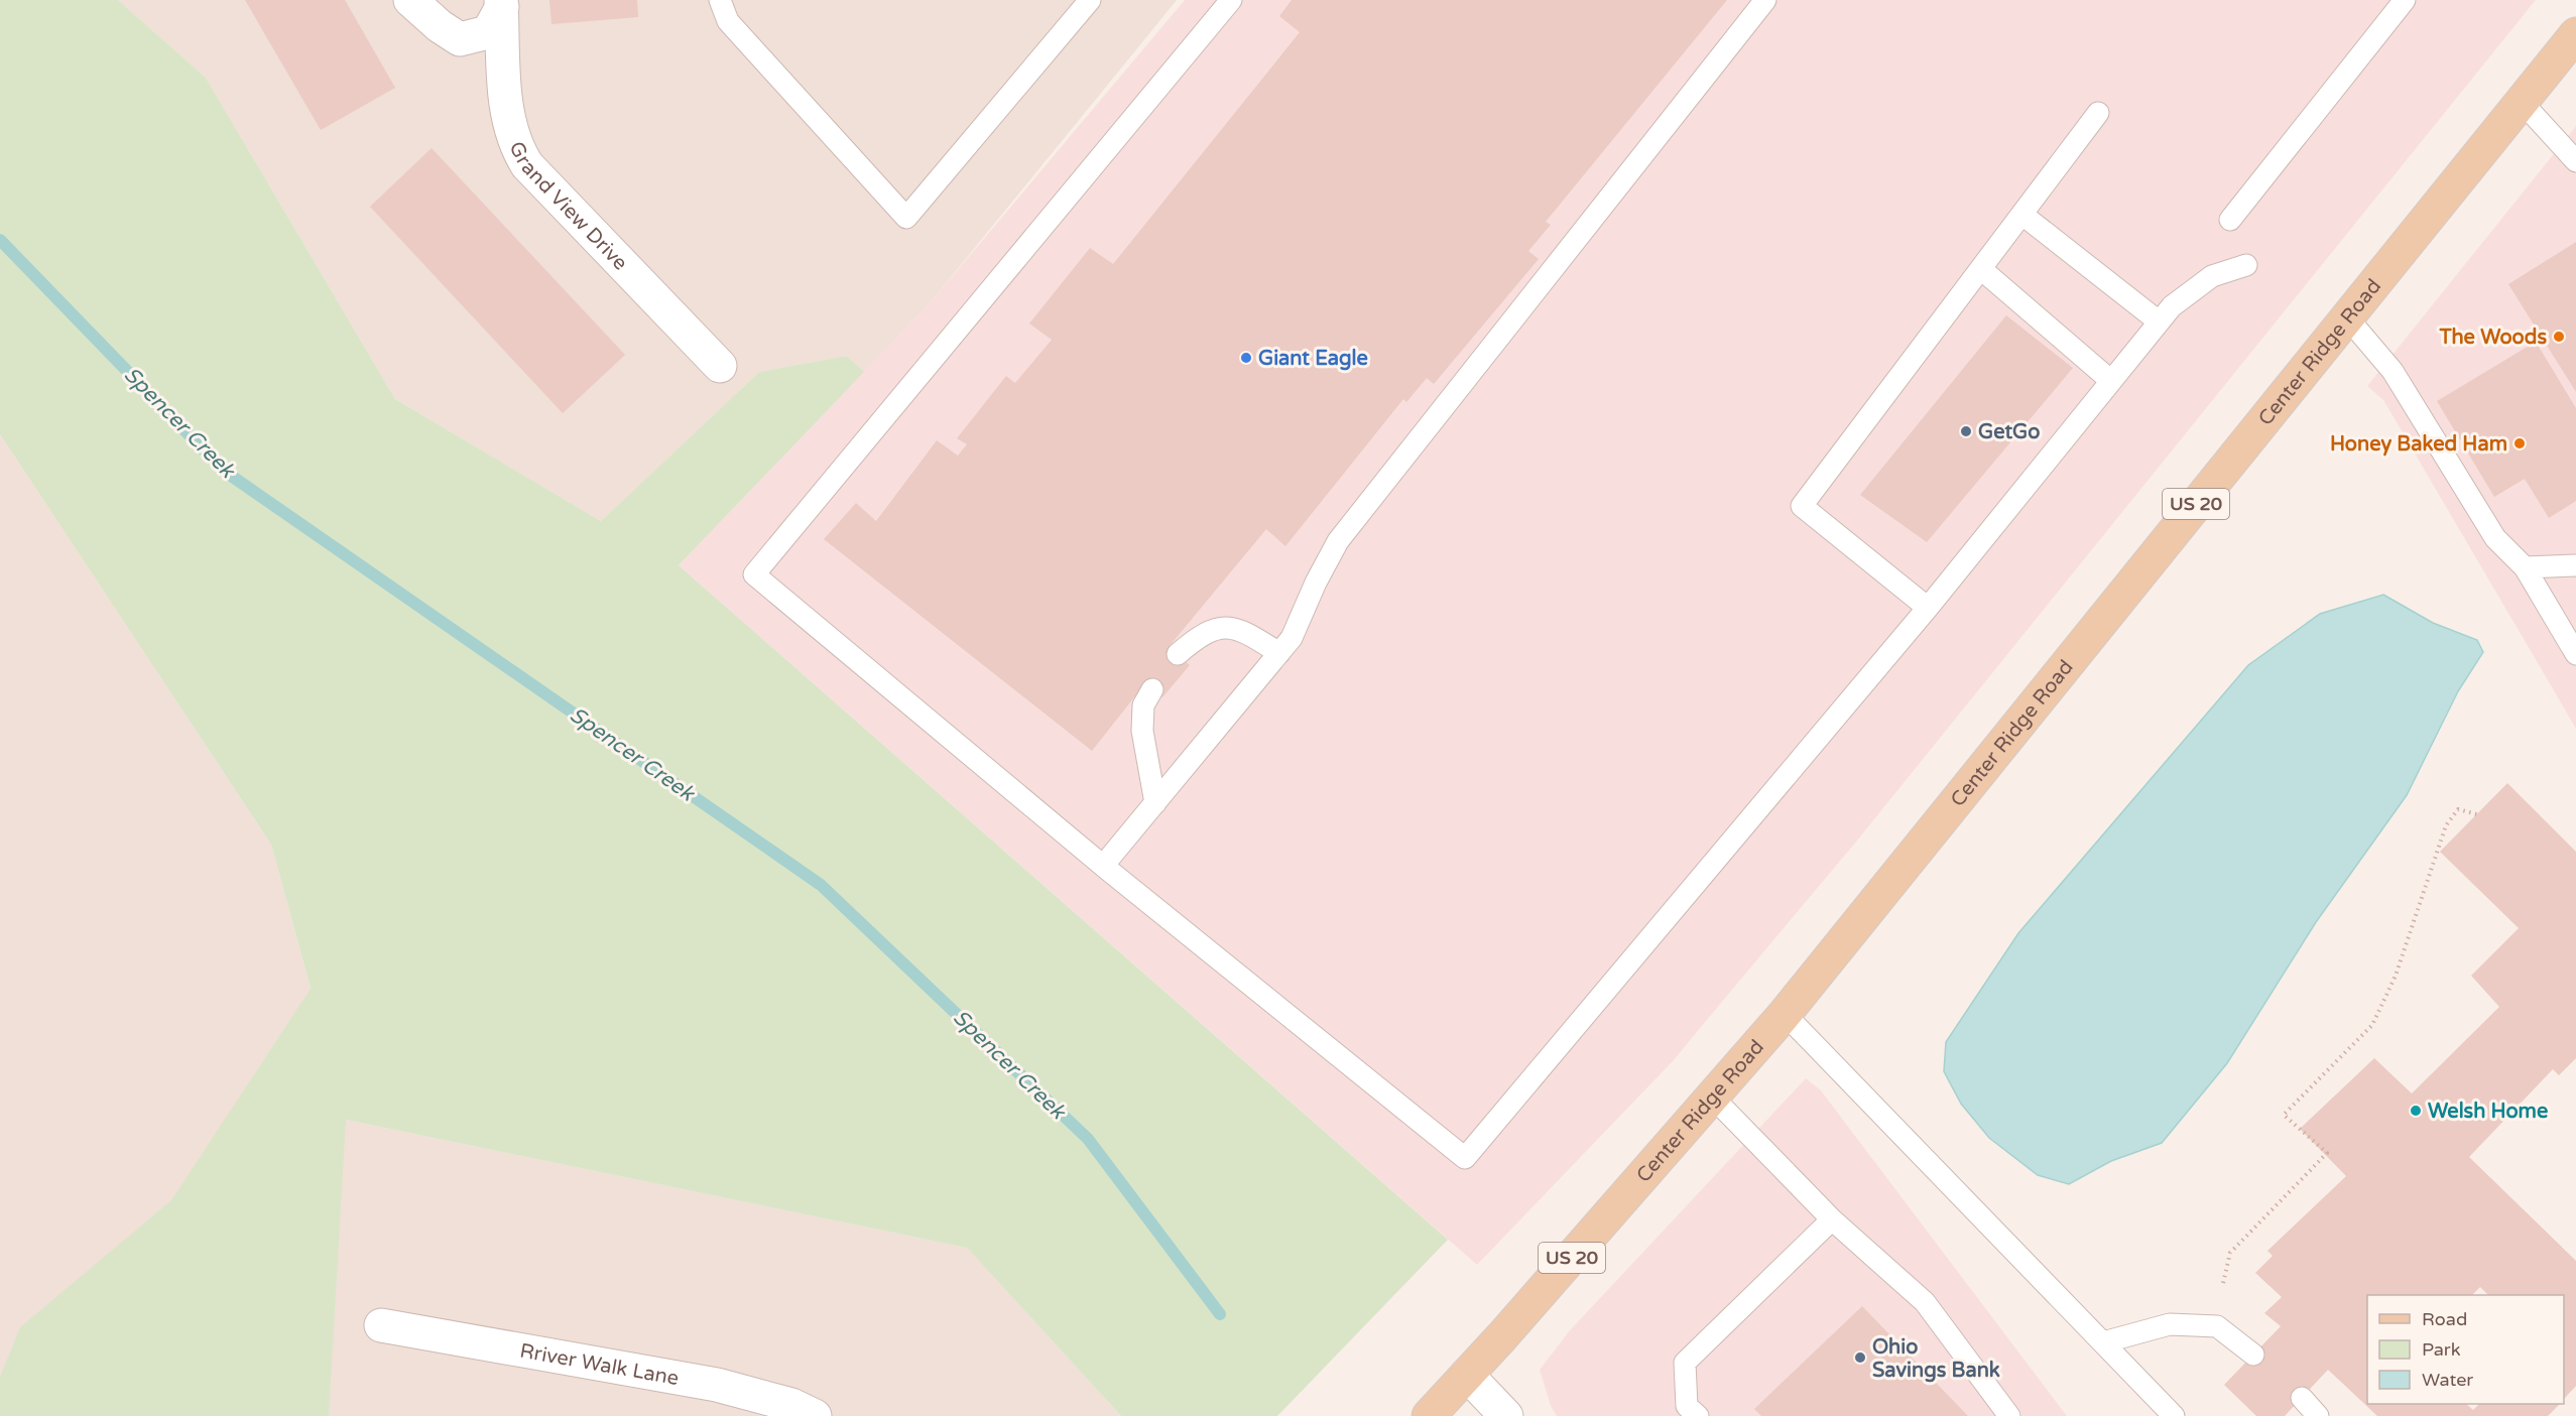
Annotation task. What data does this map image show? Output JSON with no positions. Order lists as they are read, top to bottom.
{
  "streets": {
    "main road": ["Center Ridge Road", "US 20"],
    "street": ["Grand View Drive", "Rriver Walk Lane"]
  },
  "water": ["Spencer Creek"],
  "places": [
    "The Woods",
    "Giant Eagle",
    "GetGo",
    "Honey Baked Ham",
    "Welsh Home",
    "Ohio Savings Bank"
  ],
  "legend": ["Road", "Park", "Water"]
}
